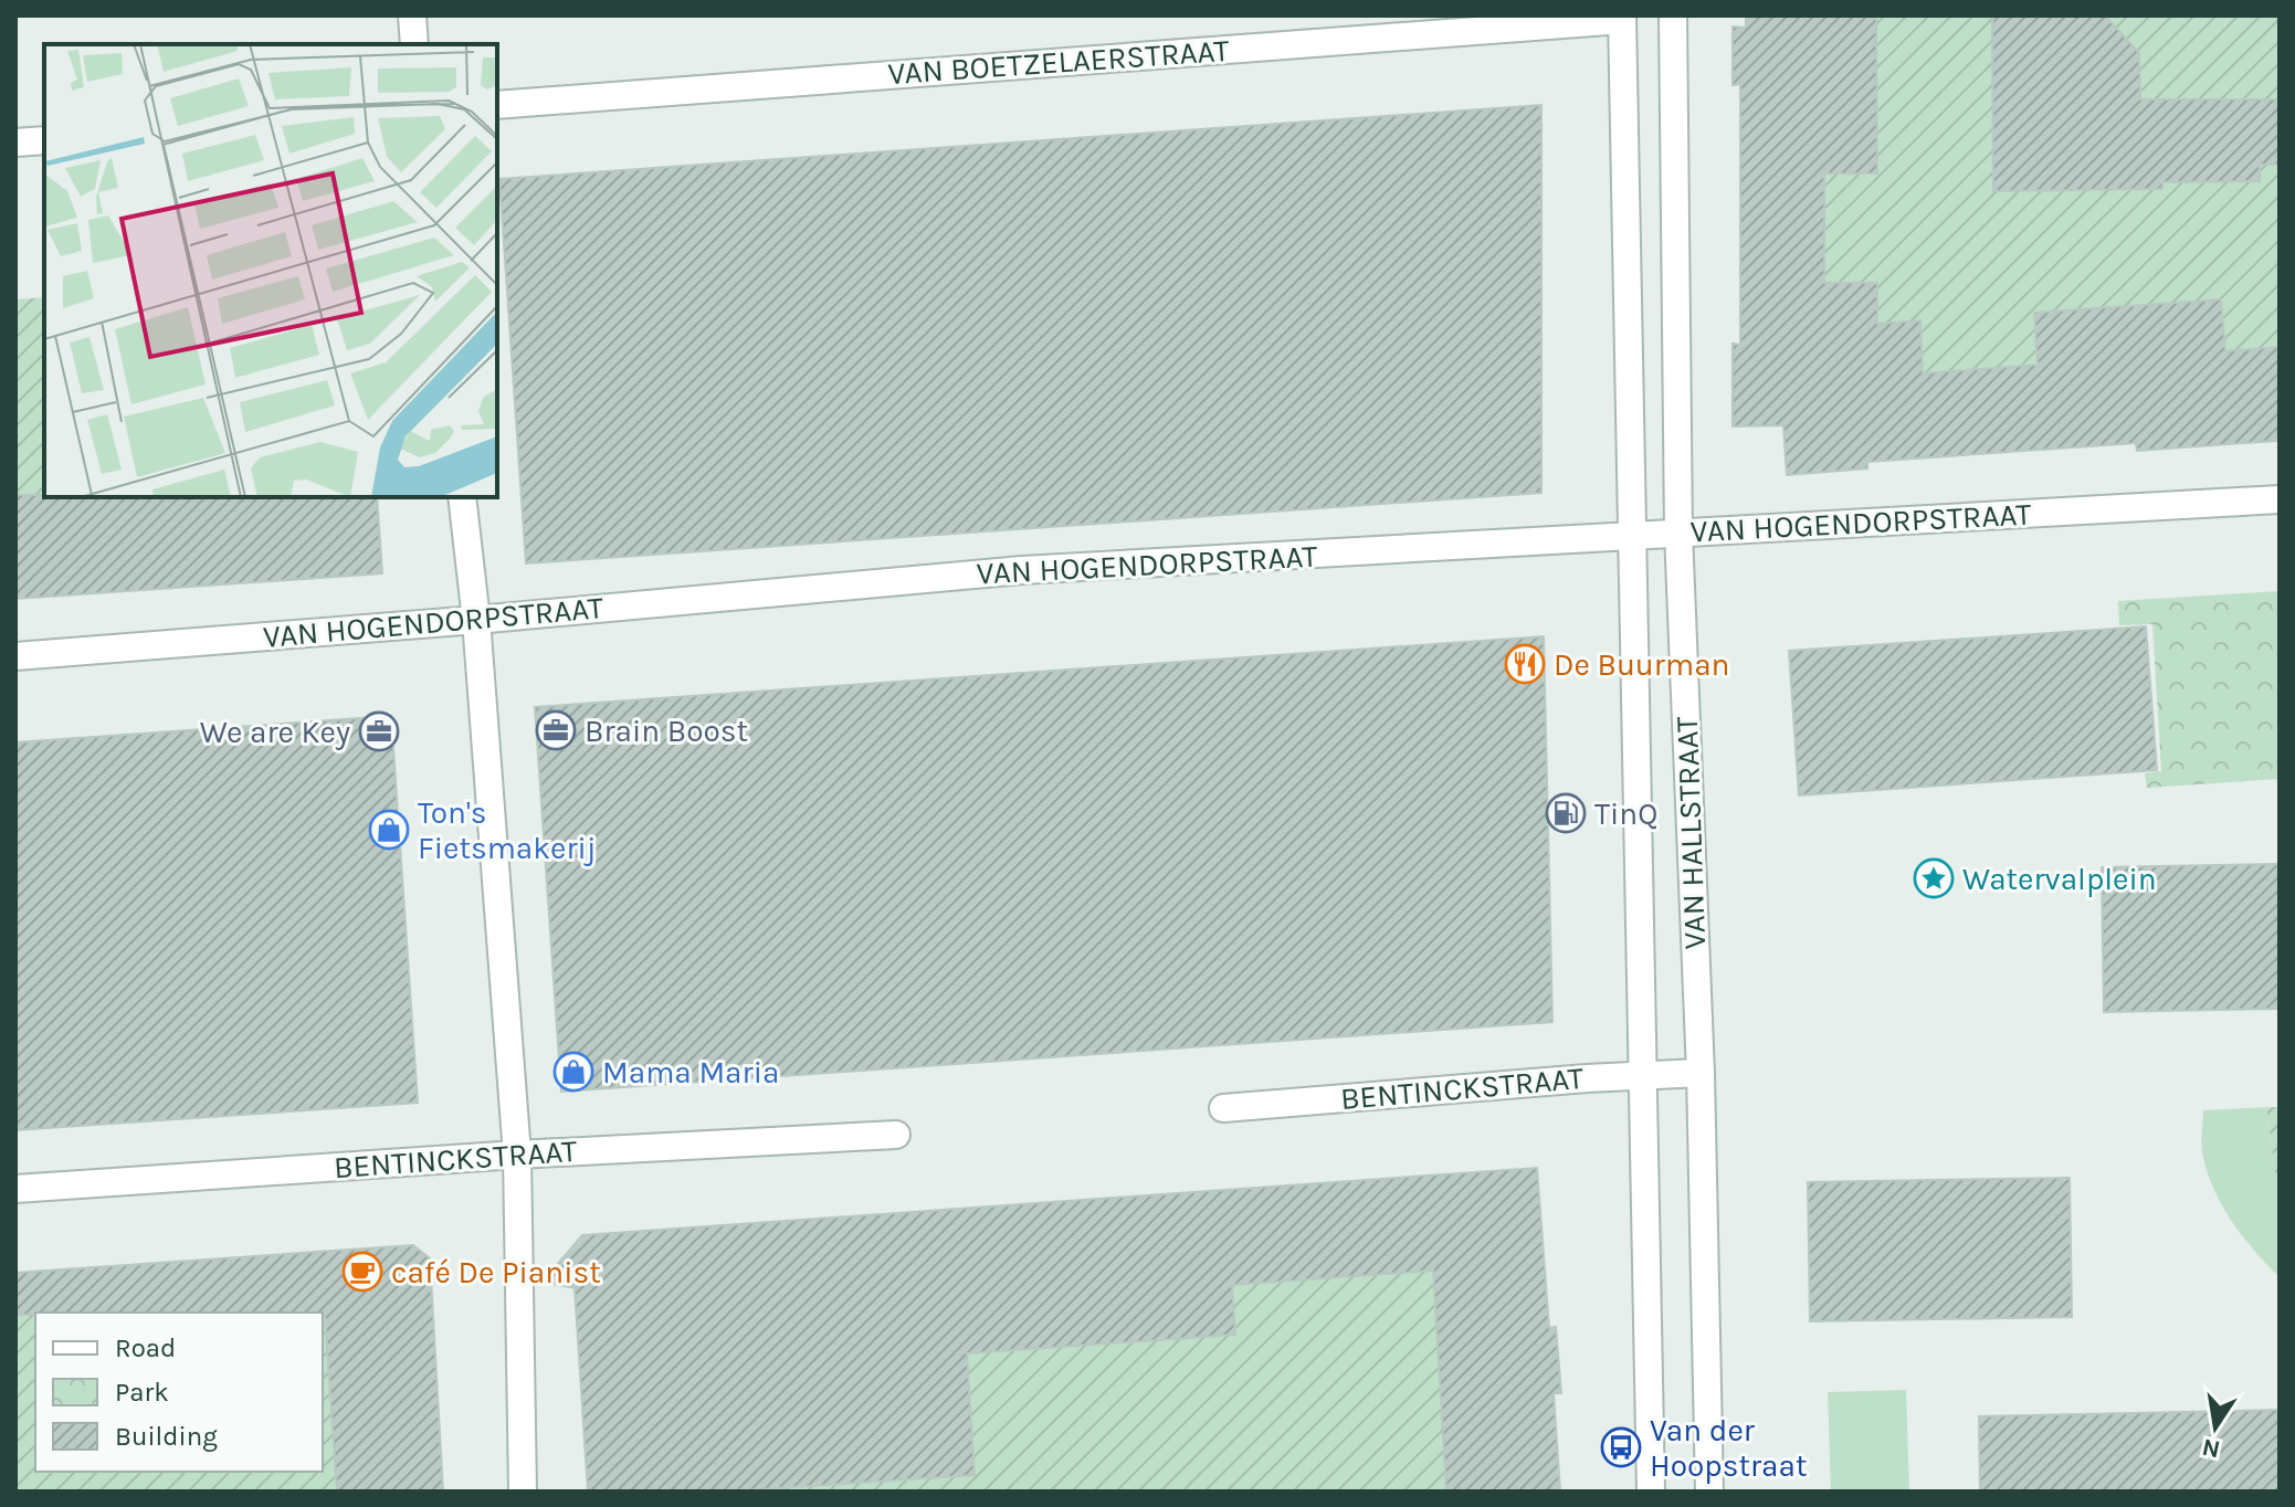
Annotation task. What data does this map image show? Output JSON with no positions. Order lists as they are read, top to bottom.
{
  "streets": {
    "street": [
      "VAN BOETZELAERSTRAAT",
      "VAN HOGENDORPSTRAAT",
      "VAN HALLSTRAAT",
      "BENTINCKSTRAAT"
    ]
  },
  "crossings": [
    ["VAN BOETZELAERSTRAAT", "VAN HALLSTRAAT"],
    ["VAN HOGENDORPSTRAAT", "VAN HALLSTRAAT"],
    ["VAN HALLSTRAAT", "BENTINCKSTRAAT"]
  ],
  "places": {
    "restaurant": ["De Buurman"],
    "office": ["Brain Boost", "We are Key"],
    "fuel station": ["TinQ"],
    "shop": ["Ton's Fietsmakerij", "Mama Maria"],
    "place": ["Watervalplein"],
    "cafe": ["café De Pianist"],
    "bus stop": ["Van der Hoopstraat"]
  },
  "legend": ["Road", "Park", "Building"],
  "north": "bottom"
}
